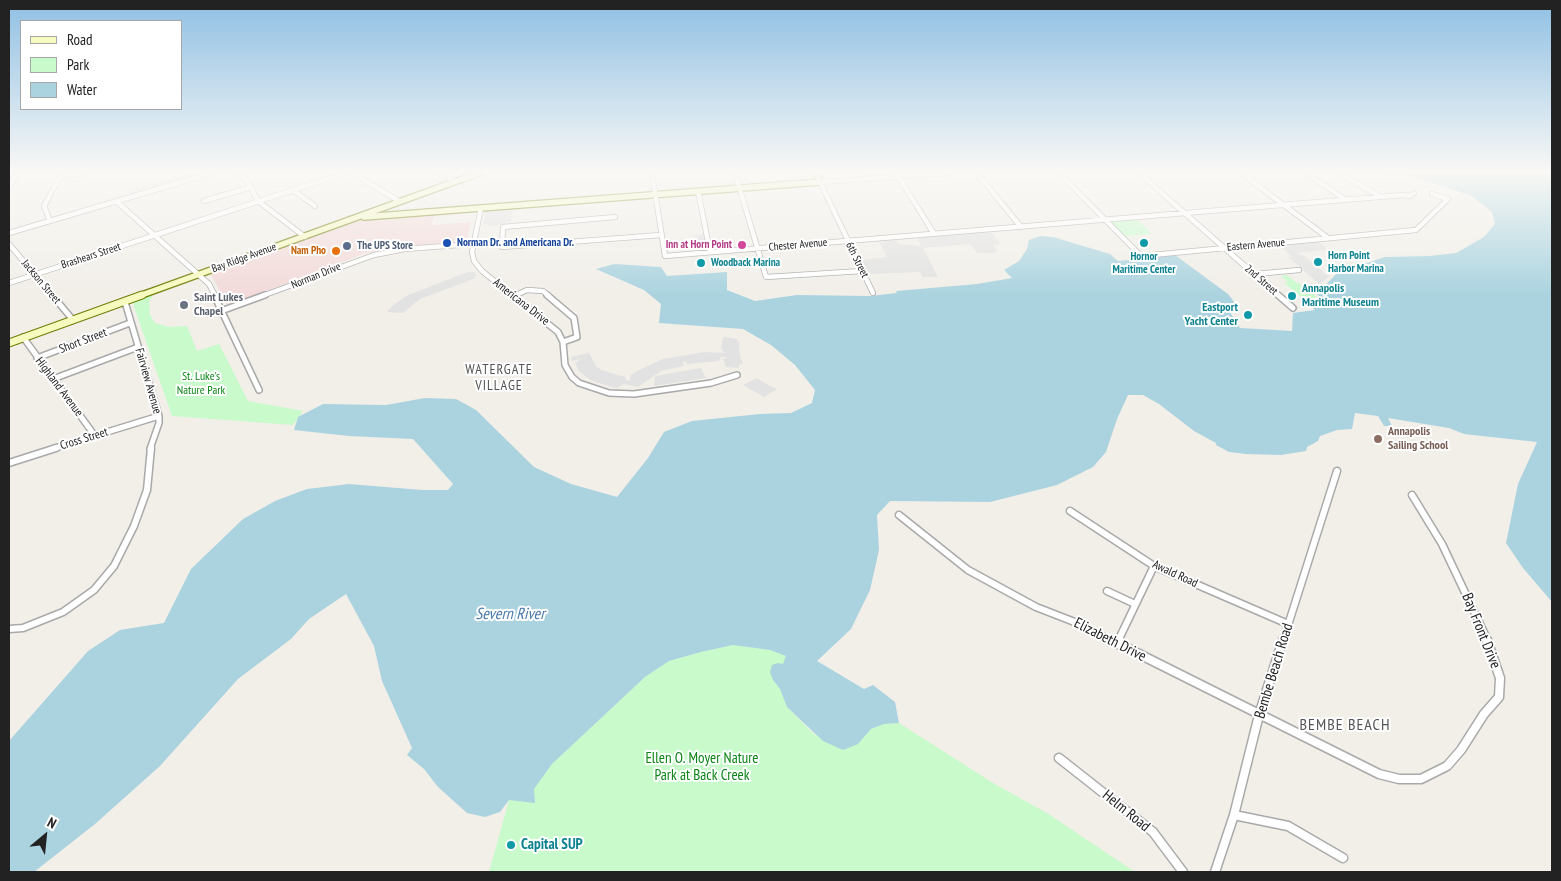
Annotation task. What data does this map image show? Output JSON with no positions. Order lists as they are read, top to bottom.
{
  "streets": {
    "main road": ["Bay Ridge Avenue"],
    "street": [
      "Chester Avenue",
      "Eastern Avenue",
      "Brashears Street",
      "6th Street",
      "Norman Drive",
      "2nd Street",
      "Jackson Street",
      "Americana Drive",
      "Short Street",
      "Fairview Avenue",
      "Highland Avenue",
      "Cross Street",
      "Awald Road",
      "Bay Front Drive",
      "Elizabeth Drive",
      "Bembe Beach Road",
      "Helm Road"
    ]
  },
  "crossings": [
    ["Chester Avenue", "Eastern Avenue"],
    ["Chester Avenue", "6th Street"],
    ["Eastern Avenue", "2nd Street"],
    ["Brashears Street", "Jackson Street"],
    ["Bay Ridge Avenue", "Jackson Street"],
    ["Bay Ridge Avenue", "Fairview Avenue"],
    ["Bay Ridge Avenue", "Highland Avenue"],
    ["Norman Drive", "Americana Drive"],
    ["Short Street", "Fairview Avenue"],
    ["Short Street", "Highland Avenue"],
    ["Fairview Avenue", "Cross Street"],
    ["Highland Avenue", "Cross Street"],
    ["Awald Road", "Bembe Beach Road"],
    ["Bay Front Drive", "Elizabeth Drive"],
    ["Bay Front Drive", "Bembe Beach Road"],
    ["Elizabeth Drive", "Bembe Beach Road"]
  ],
  "districts": ["WATERGATE VILLAGE", "BEMBE BEACH"],
  "water": ["Severn River"],
  "parks": ["St. Luke's Nature Park", "Ellen O. Moyer Nature Park at Back Creek"],
  "places": [
    "Norman Dr. and Americana Dr.",
    "Hornor Maritime Center",
    "Inn at Horn Point",
    "The UPS Store",
    "Nam Pho",
    "Horn Point Harbor Marina",
    "Woodback Marina",
    "Annapolis Maritime Museum",
    "Saint Lukes Chapel",
    "Eastport Yacht Center",
    "Annapolis Sailing School",
    "Capital SUP"
  ],
  "legend": ["Road", "Park", "Water"],
  "north": "top right"
}
